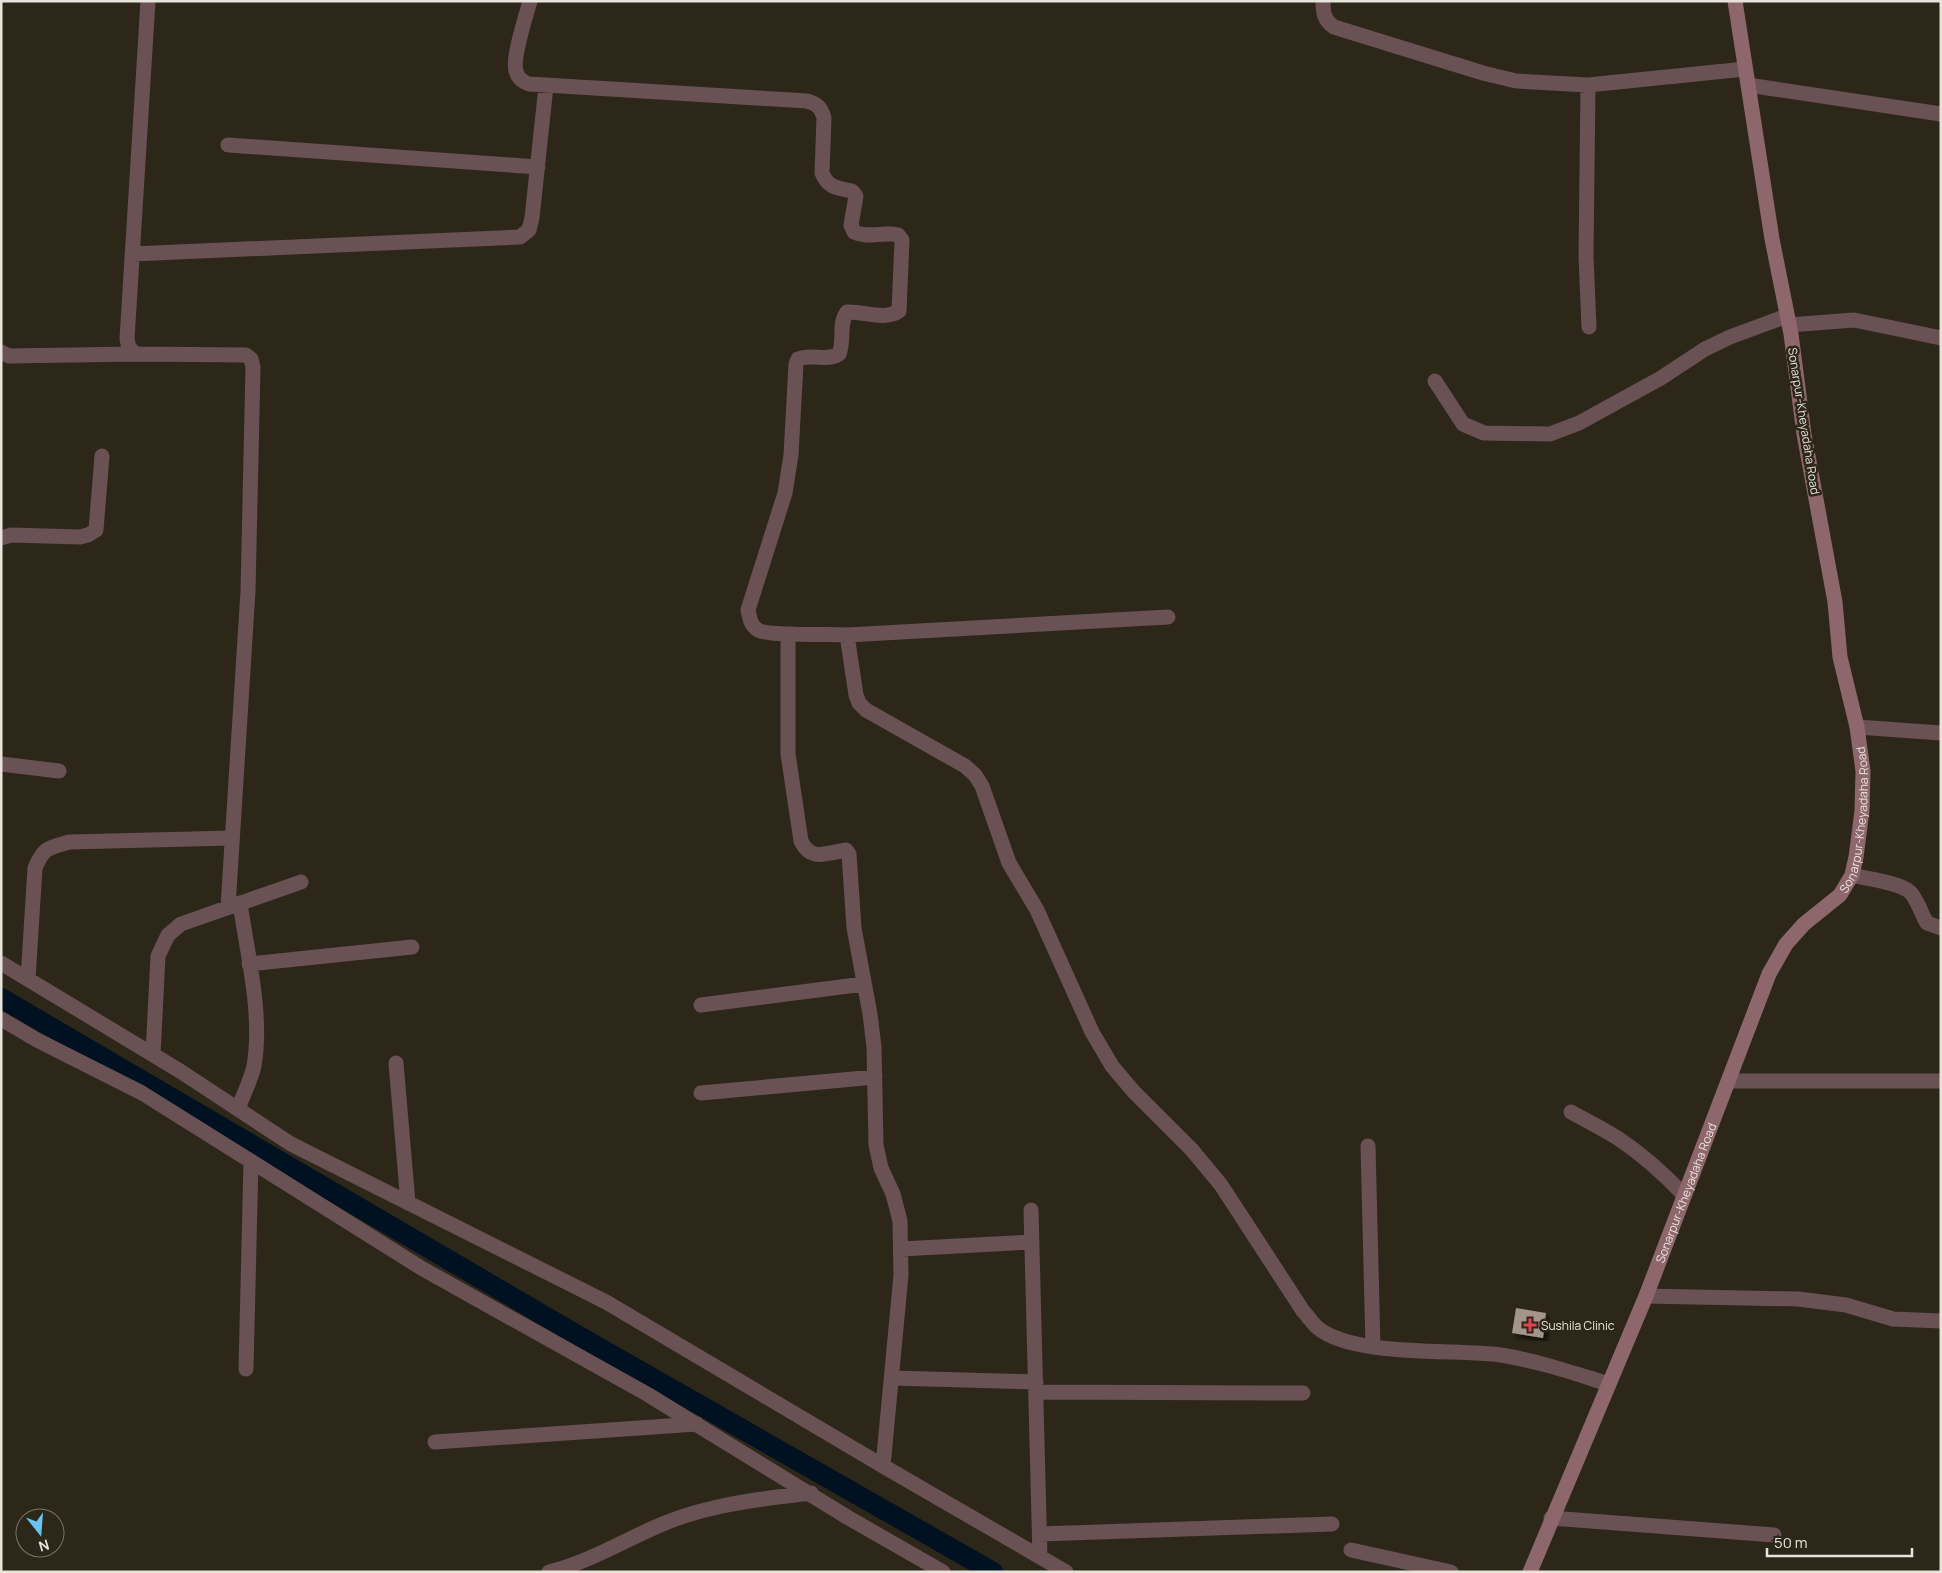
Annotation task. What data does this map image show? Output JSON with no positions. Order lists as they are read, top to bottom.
{
  "streets": {
    "main road": ["Sonarpur-Kheyadaha Road"]
  },
  "places": {
    "health": ["Sushila Clinic"]
  },
  "scale_bar": "50 m",
  "north": "bottom"
}
